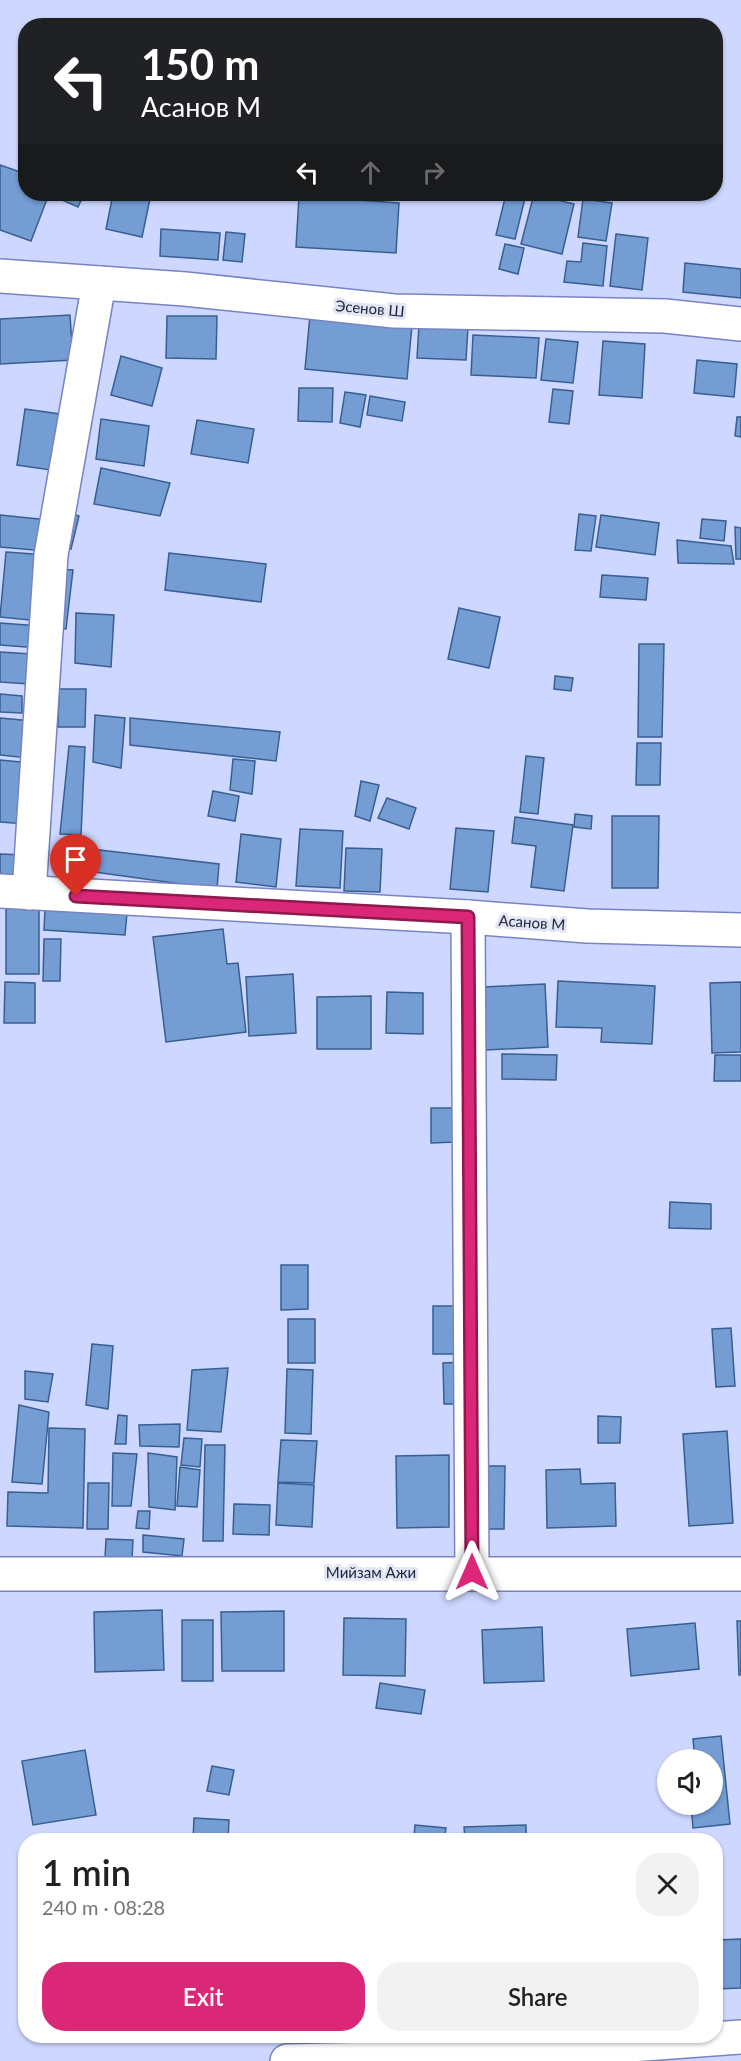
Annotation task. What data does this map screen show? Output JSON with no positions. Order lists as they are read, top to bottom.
{
  "streets": {
    "street": ["Эсенов Ш", "Асанов М", "Мийзам Ажи"]
  },
  "page": {
    "turn": ["150 m", "Асанов М"],
    "heading": ["1 min", "240 m · 08:28"],
    "buttons": ["Exit", "Share"]
  }
}
